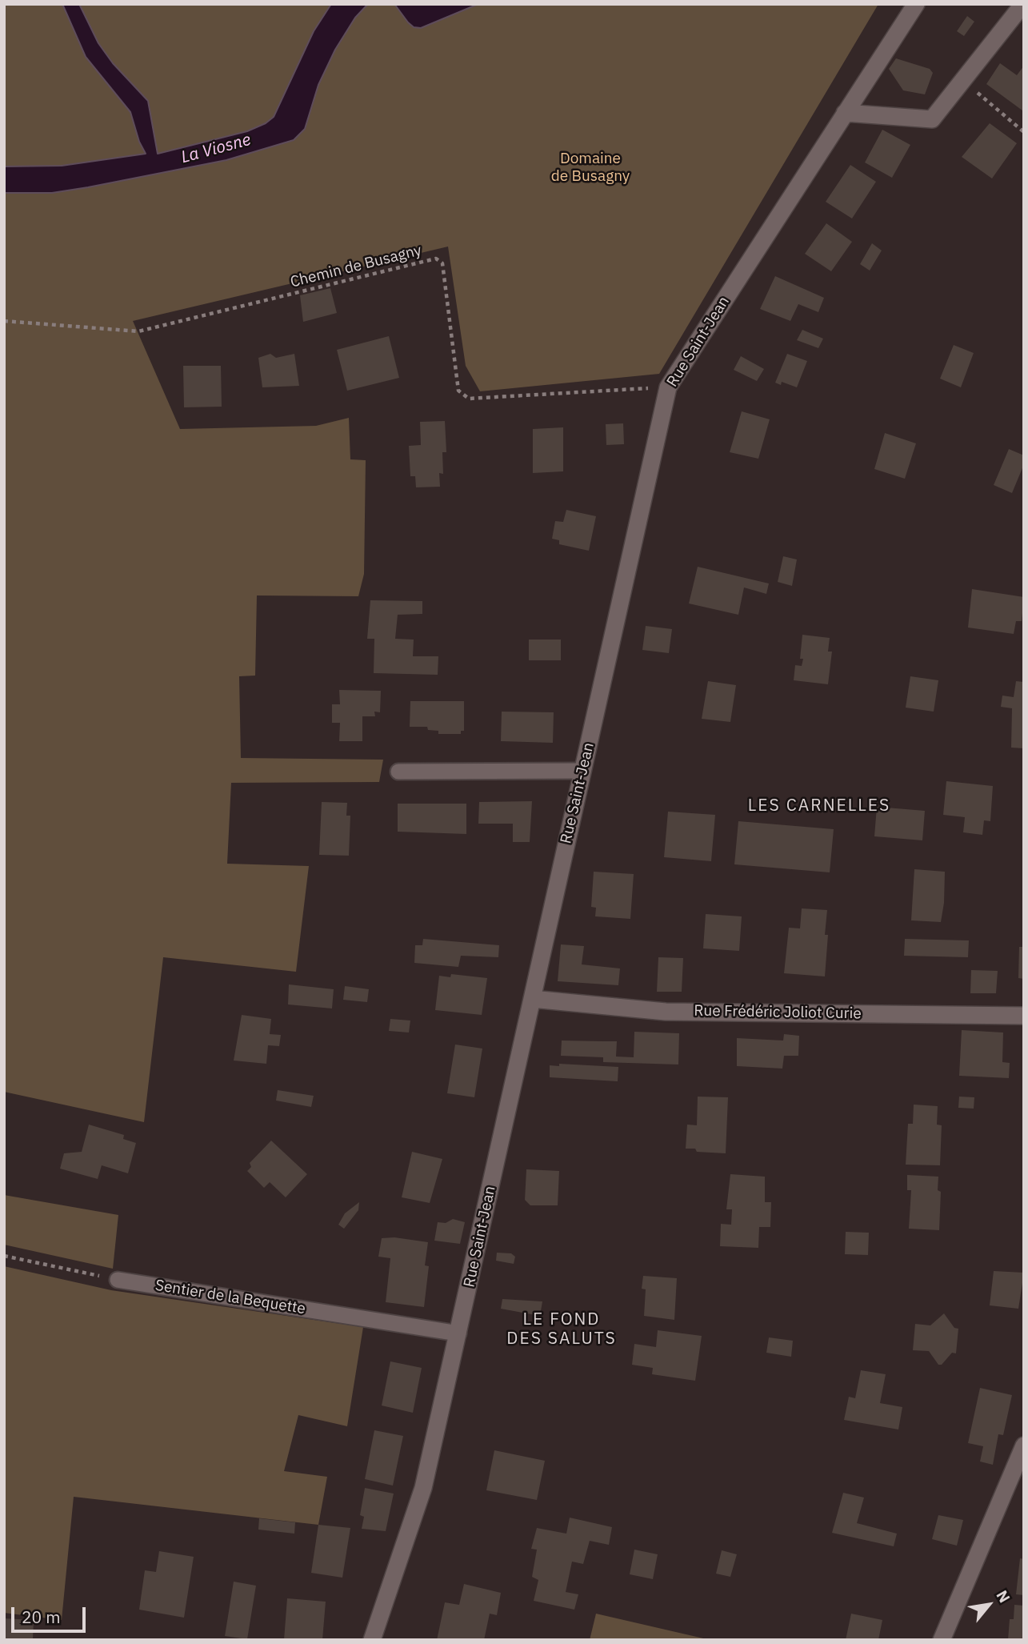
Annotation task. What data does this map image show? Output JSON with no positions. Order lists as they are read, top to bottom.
{
  "streets": {
    "street": ["Rue Saint-Jean", "Rue Frédéric Joliot Curie"],
    "lane": ["Sentier de la Bequette"],
    "path": ["Chemin de Busagny"]
  },
  "crossings": [
    ["Chemin de Busagny", "Rue Saint-Jean"],
    ["Rue Saint-Jean", "Rue Frédéric Joliot Curie"],
    ["Rue Saint-Jean", "Sentier de la Bequette"]
  ],
  "districts": ["LES CARNELLES", "LE FOND DES SALUTS"],
  "water": ["La Viosne"],
  "parks": ["Domaine de Busagny"],
  "scale_bar": "20 m",
  "north": "top right"
}
